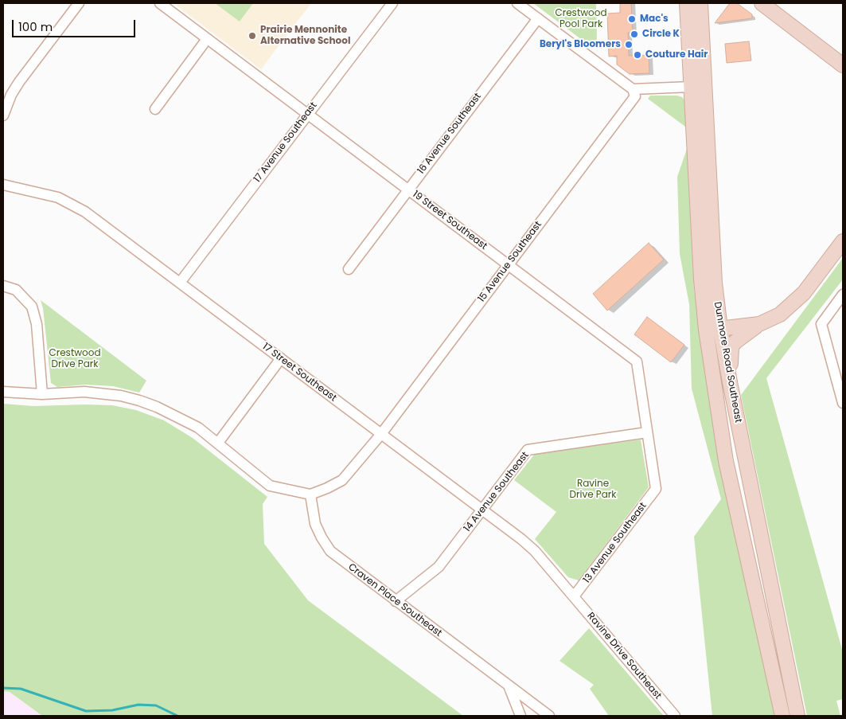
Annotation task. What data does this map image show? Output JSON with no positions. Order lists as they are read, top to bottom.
{
  "streets": {
    "main road": ["Dunmore Road Southeast"],
    "street": [
      "16 Avenue Southeast",
      "17 Avenue Southeast",
      "19 Street Southeast",
      "15 Avenue Southeast",
      "17 Street Southeast",
      "14 Avenue Southeast",
      "13 Avenue Southeast",
      "Craven Place Southeast",
      "Ravine Drive Southeast"
    ]
  },
  "crossings": [
    ["16 Avenue Southeast", "19 Street Southeast"],
    ["17 Avenue Southeast", "19 Street Southeast"],
    ["17 Avenue Southeast", "17 Street Southeast"],
    ["19 Street Southeast", "15 Avenue Southeast"],
    ["19 Street Southeast", "14 Avenue Southeast"],
    ["19 Street Southeast", "13 Avenue Southeast"],
    ["15 Avenue Southeast", "17 Street Southeast"],
    ["15 Avenue Southeast", "Craven Place Southeast"],
    ["17 Street Southeast", "14 Avenue Southeast"],
    ["17 Street Southeast", "13 Avenue Southeast"],
    ["17 Street Southeast", "Ravine Drive Southeast"],
    ["14 Avenue Southeast", "Craven Place Southeast"],
    ["13 Avenue Southeast", "Ravine Drive Southeast"]
  ],
  "parks": ["Crestwood Pool Park", "Crestwood Drive Park", "Ravine Drive Park"],
  "places": [
    "Mac's",
    "Circle K",
    "Prairie Mennonite Alternative School",
    "Beryl's Bloomers",
    "Couture Hair"
  ],
  "scale_bar": "100 m"
}
